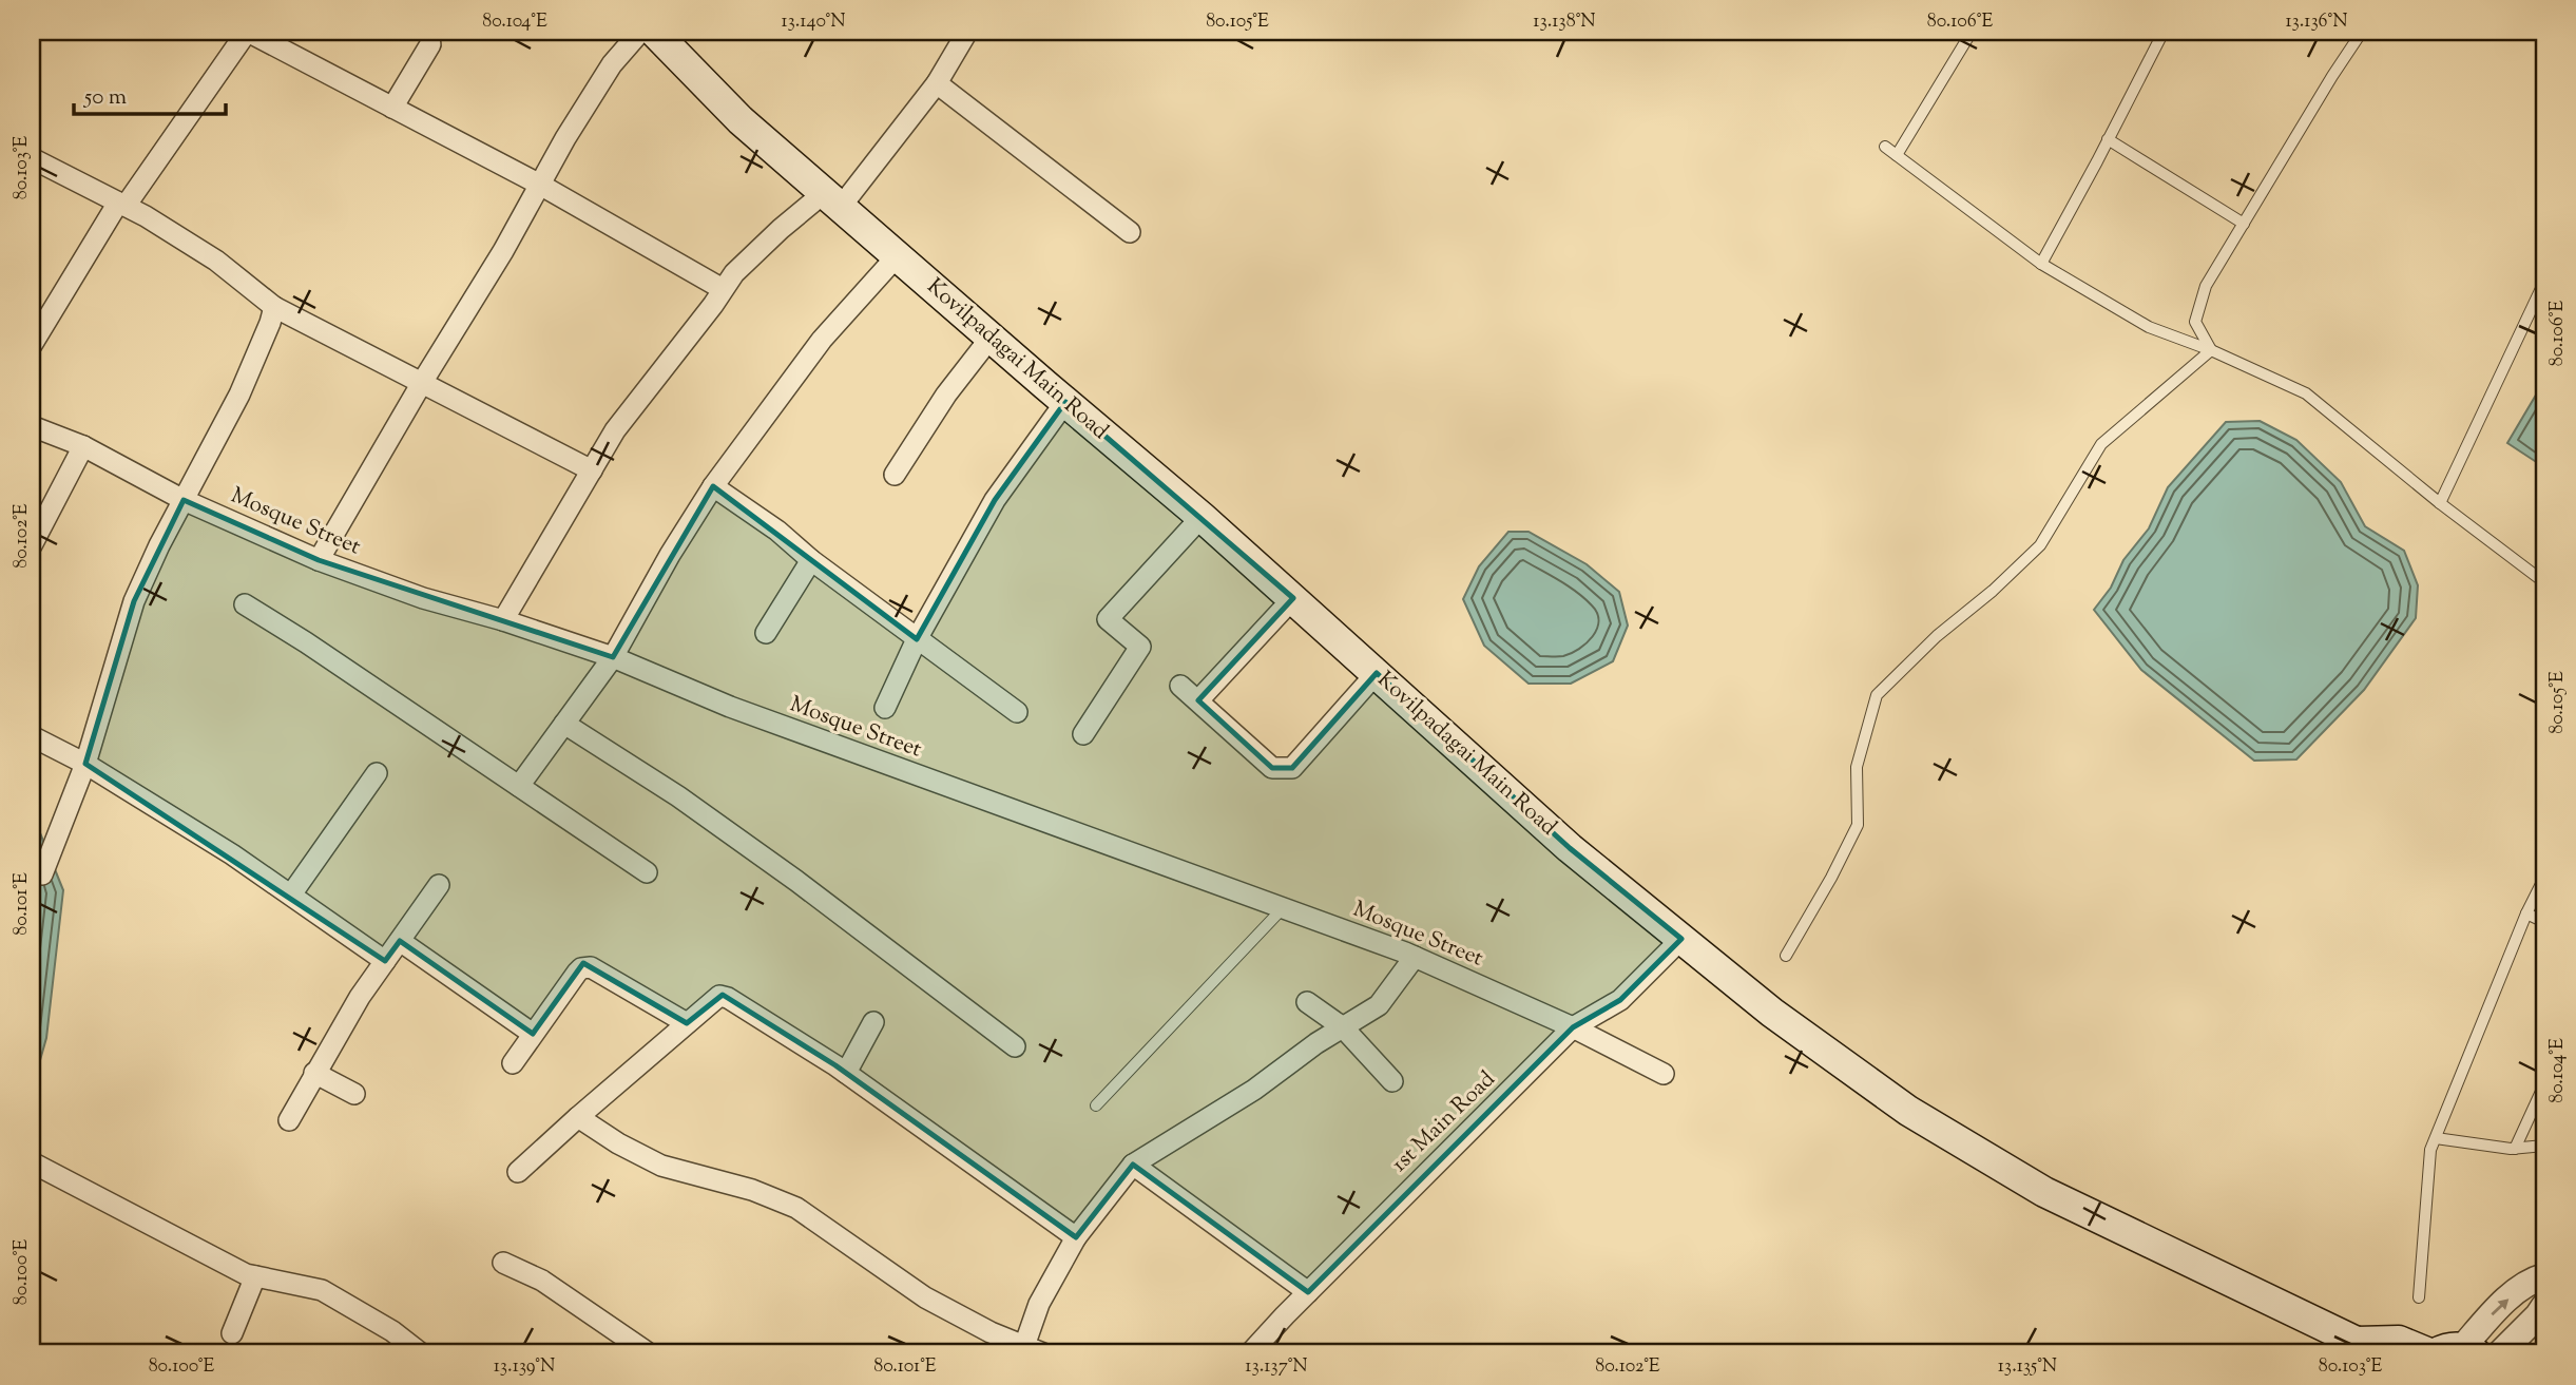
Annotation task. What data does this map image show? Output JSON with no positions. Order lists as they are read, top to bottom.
{
  "streets": {
    "main road": ["Kovilpadagai Main Road"],
    "street": ["Mosque Street", "1st Main Road"]
  },
  "crossings": [
    ["Kovilpadagai Main Road", "1st Main Road"],
    ["Mosque Street", "1st Main Road"]
  ],
  "scale_bar": "50 m",
  "coordinates": [
    "80.104°E",
    "13.140°N",
    "80.105°E",
    "13.138°N",
    "80.106°E",
    "13.136°N",
    "80.103°E",
    "80.102°E",
    "80.101°E",
    "80.100°E",
    "13.139°N",
    "13.137°N",
    "13.135°N"
  ]
}
